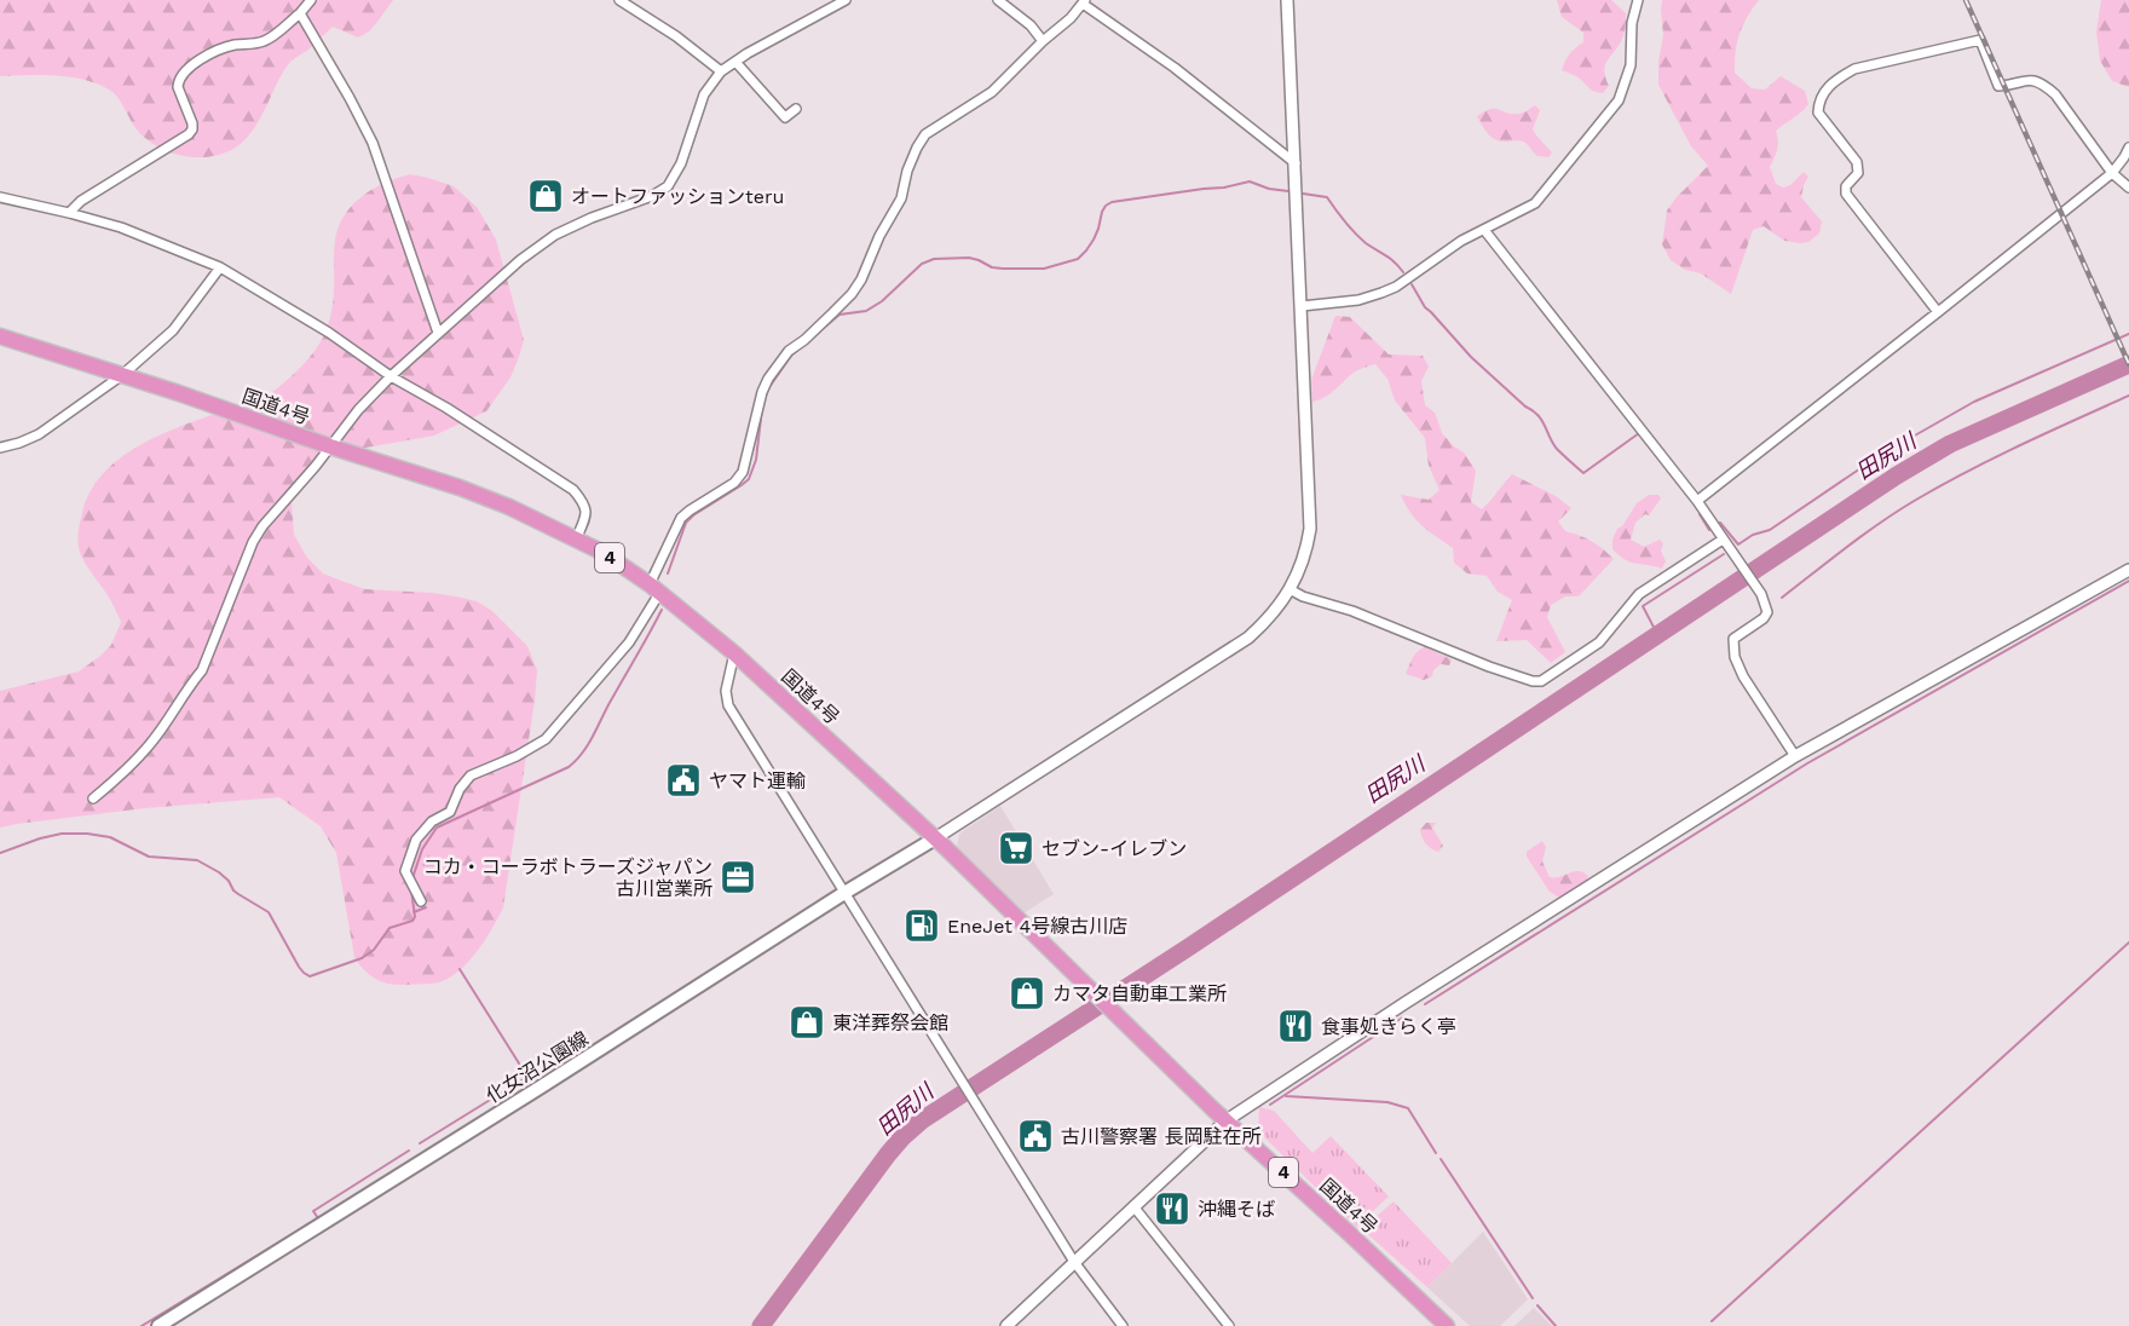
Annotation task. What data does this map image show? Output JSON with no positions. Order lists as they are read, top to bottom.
{
  "streets": {
    "highway": ["国道4号", "4"],
    "main road": ["化女沼公園線"]
  },
  "crossings": [
    ["国道4号", "化女沼公園線"]
  ],
  "water": ["田尻川"],
  "places": {
    "shop": ["オートファッションteru", "カマタ自動車工業所", "東洋葬祭会館"],
    "public building": ["ヤマト運輸", "古川警察署 長岡駐在所"],
    "supermarket": ["セブン-イレブン"],
    "office": ["コカ・コーラボトラーズジャパン 古川営業所"],
    "fuel station": ["EneJet 4号線古川店"],
    "restaurant": ["食事処きらく亭", "沖縄そば"]
  }
}
